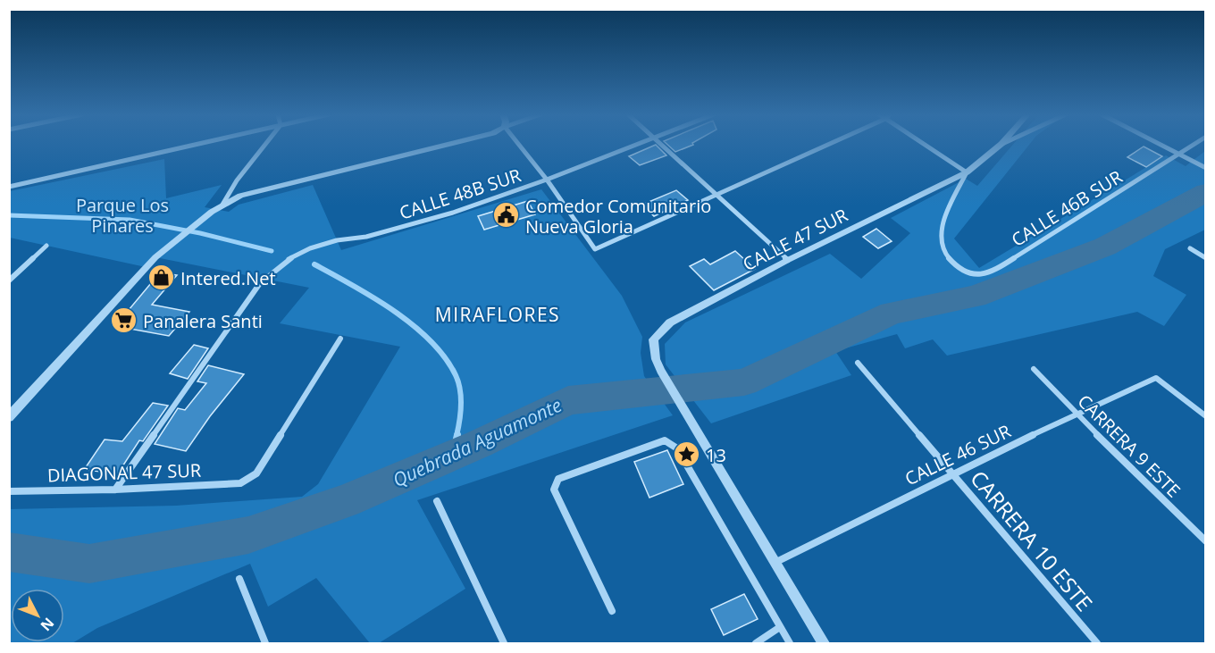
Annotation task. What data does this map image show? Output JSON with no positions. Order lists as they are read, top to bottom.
{
  "streets": {
    "street": [
      "CALLE 48B SUR",
      "CALLE 46B SUR",
      "CALLE 47 SUR",
      "CARRERA 9 ESTE",
      "CALLE 46 SUR",
      "DIAGONAL 47 SUR",
      "CARRERA 10 ESTE"
    ]
  },
  "crossings": [
    ["CALLE 48B SUR", "DIAGONAL 47 SUR"],
    ["CALLE 46B SUR", "CALLE 47 SUR"],
    ["CALLE 47 SUR", "CALLE 46 SUR"],
    ["CARRERA 9 ESTE", "CALLE 46 SUR"],
    ["CALLE 46 SUR", "CARRERA 10 ESTE"]
  ],
  "districts": ["MIRAFLORES"],
  "water": ["Quebrada Aguamonte"],
  "parks": ["Parque Los Pinares"],
  "places": {
    "public building": ["Comedor Comunitario Nueva Gloria"],
    "shop": ["Intered.Net"],
    "supermarket": ["Panalera Santi"],
    "place": ["13"]
  },
  "north": "bottom right"
}
